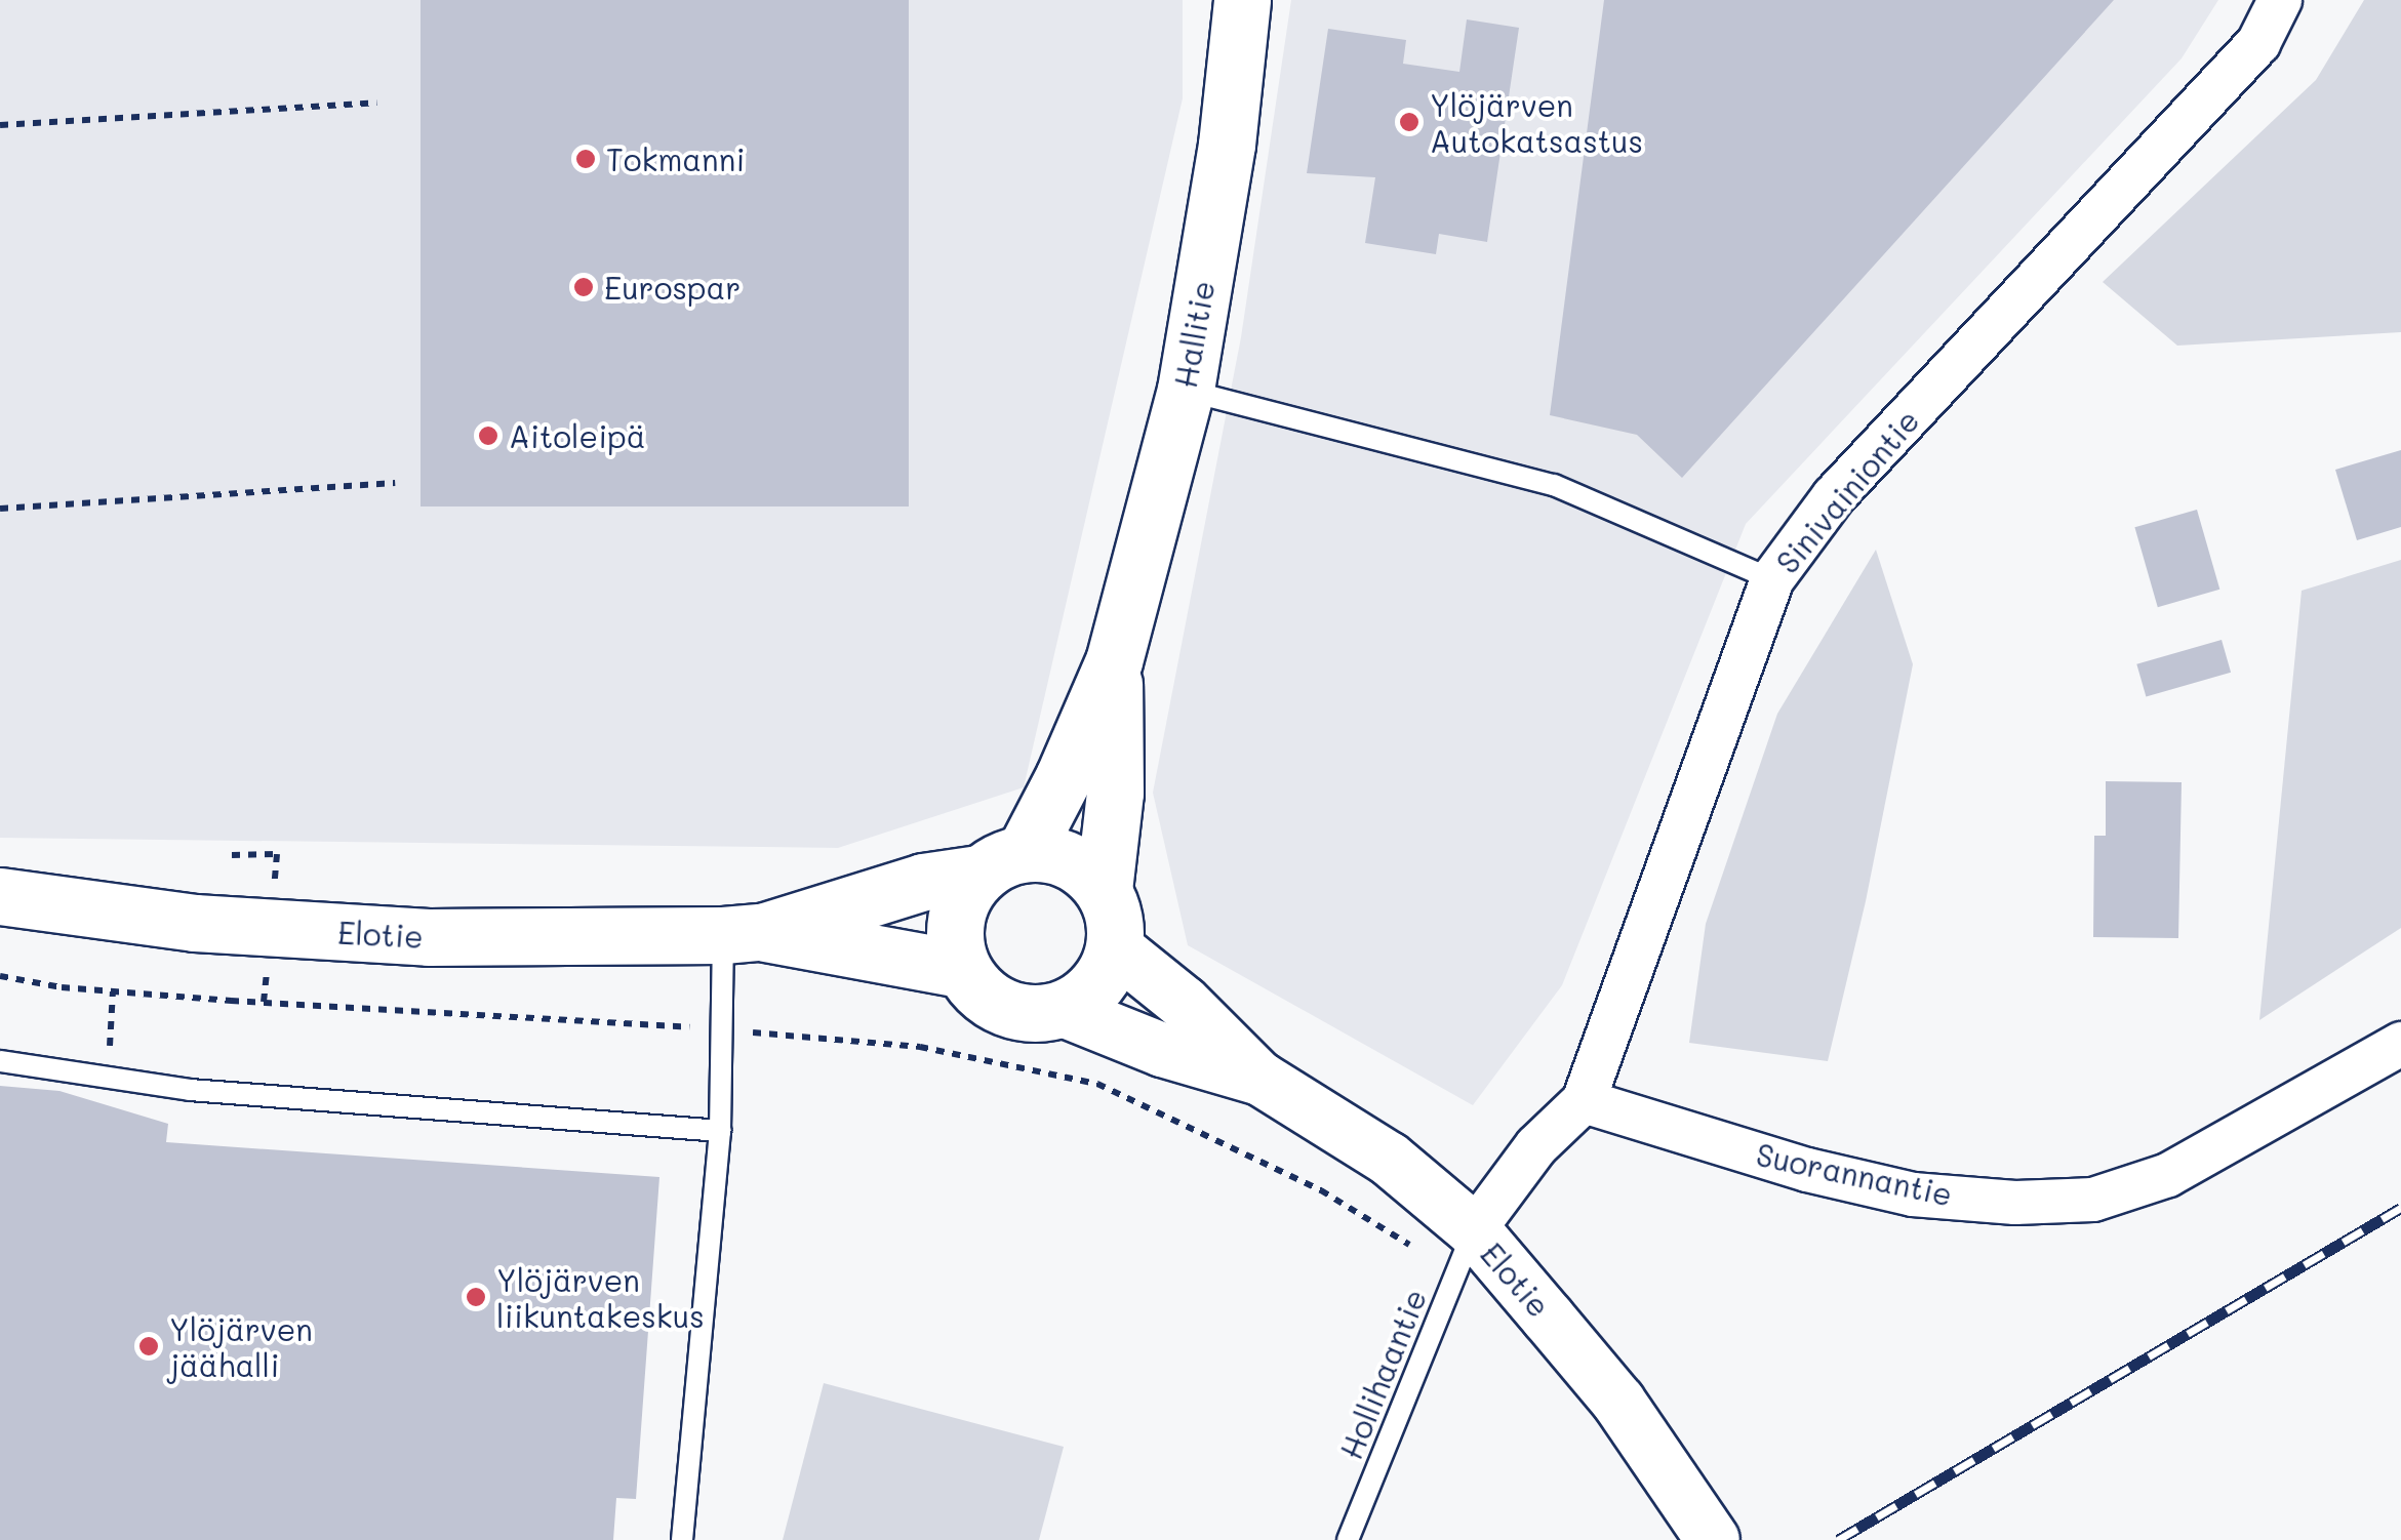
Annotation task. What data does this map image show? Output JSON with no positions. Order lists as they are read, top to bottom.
{
  "streets": {
    "main road": ["Hallitie", "Elotie"],
    "street": ["Sinivainiontie", "Suorannantie"],
    "lane": ["Hollihaantie"]
  },
  "crossings": [
    ["Hallitie", "Elotie"],
    ["Sinivainiontie", "Elotie"],
    ["Sinivainiontie", "Suorannantie"],
    ["Sinivainiontie", "Hollihaantie"],
    ["Elotie", "Hollihaantie"]
  ],
  "places": [
    "Ylöjärven Autokatsastus",
    "Tokmanni",
    "Eurospar",
    "Aitoleipä",
    "Ylöjärven liikuntakeskus",
    "Ylöjärven jäähalli"
  ]
}
